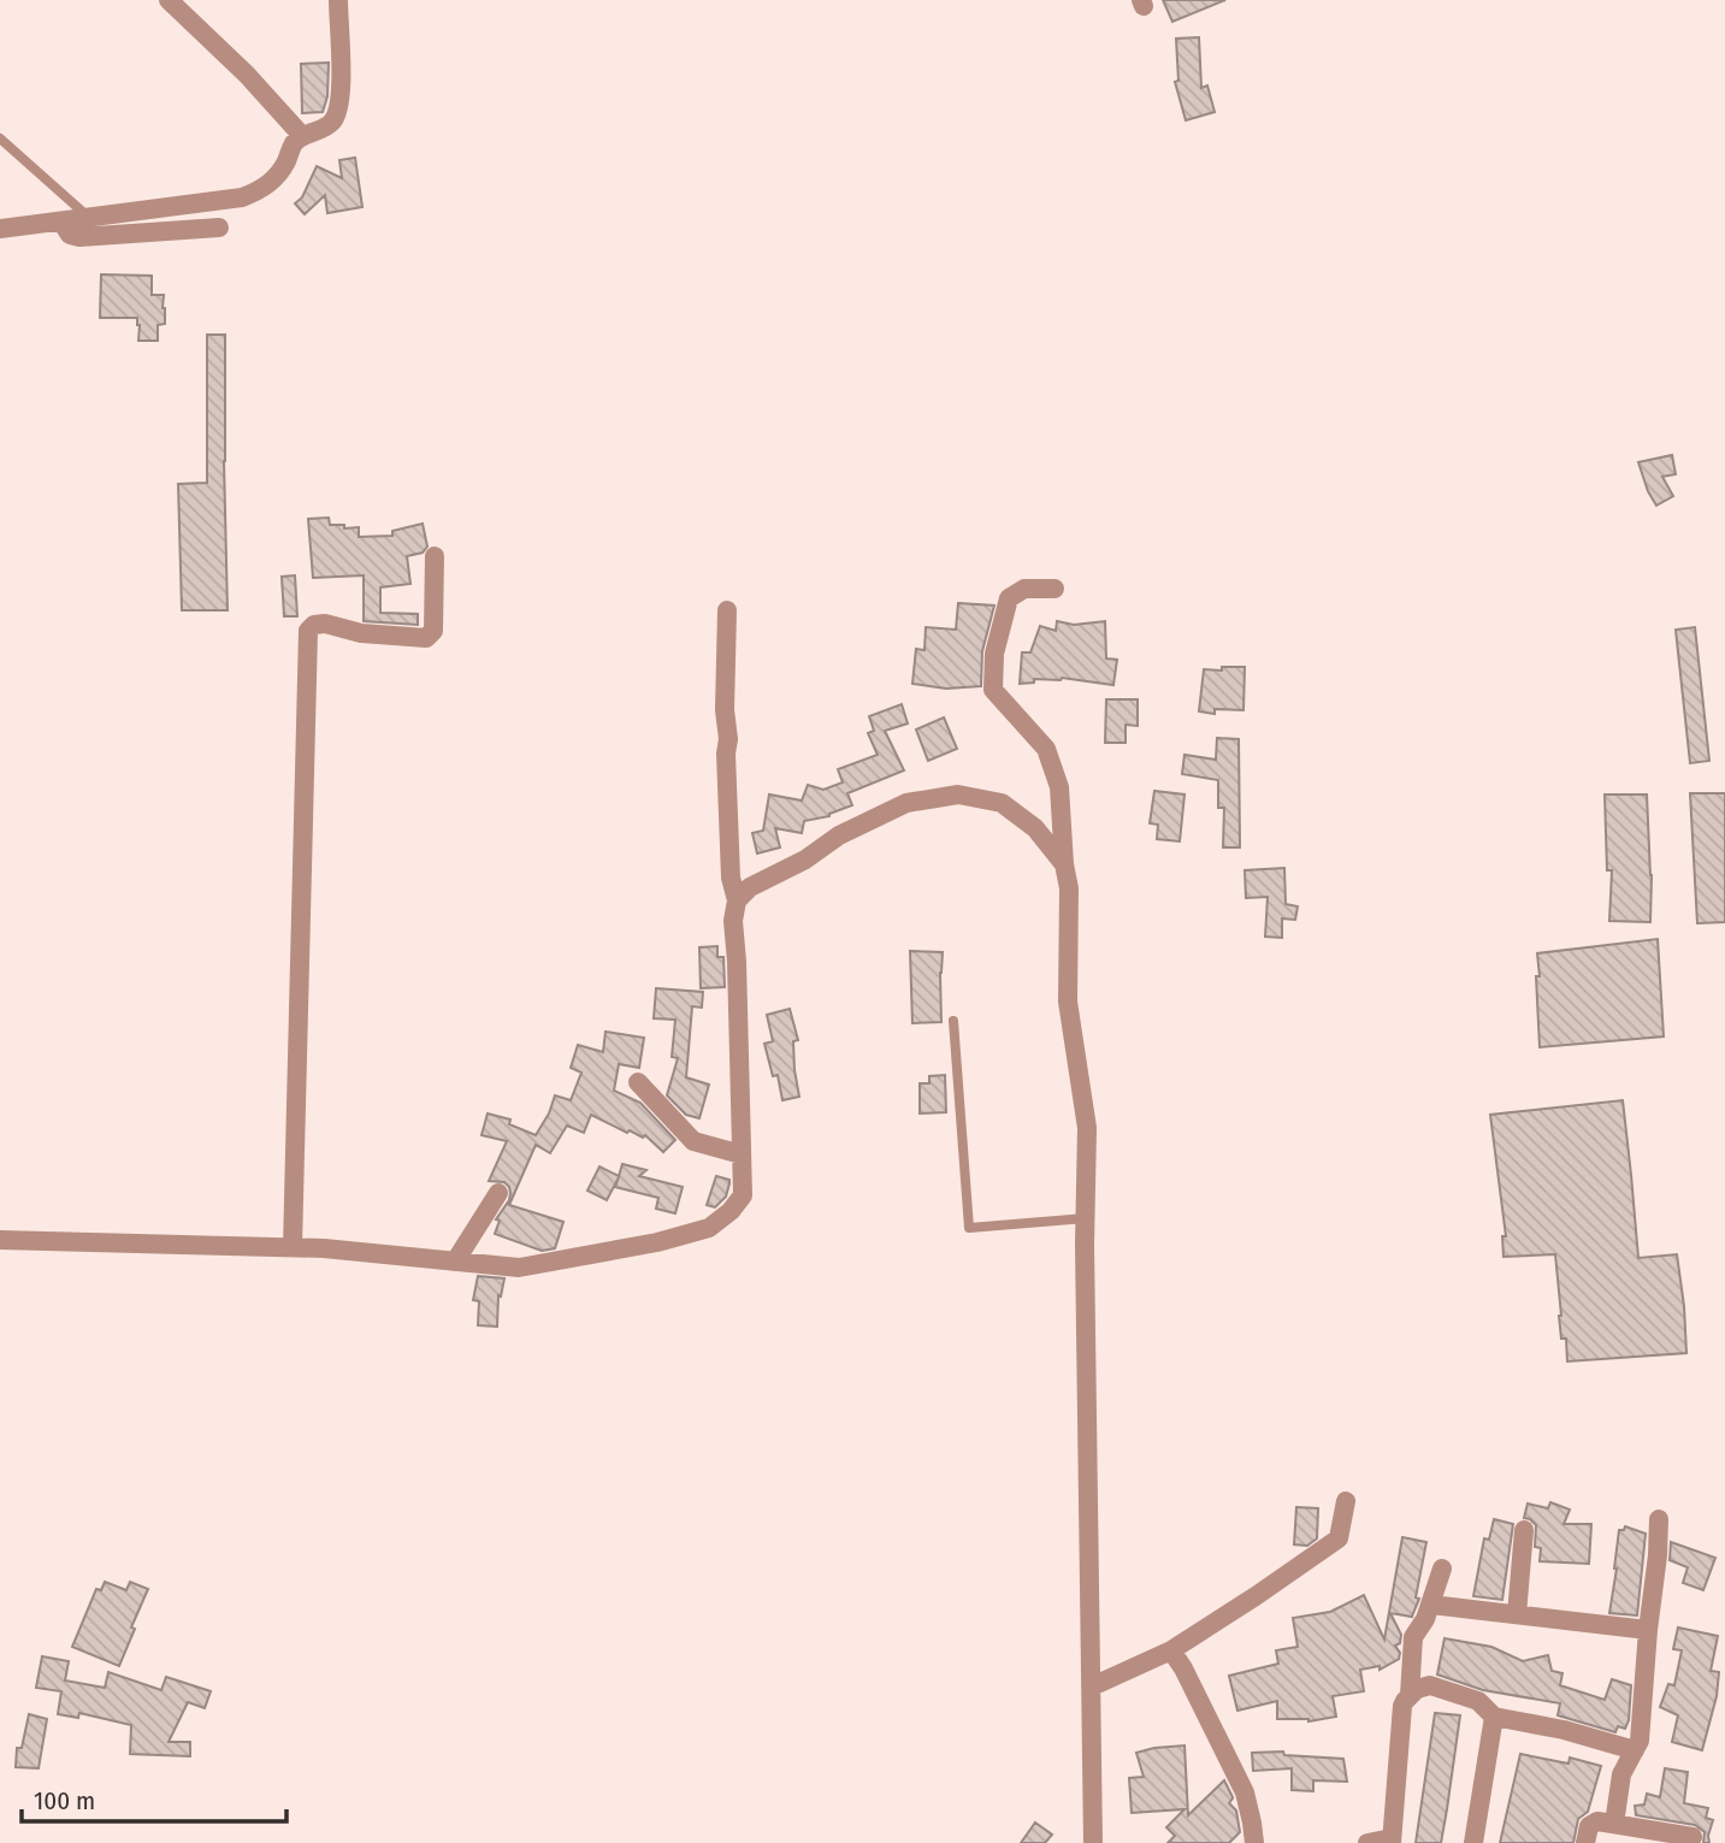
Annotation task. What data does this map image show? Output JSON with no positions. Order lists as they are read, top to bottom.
{
  "scale_bar": "100 m"
}
